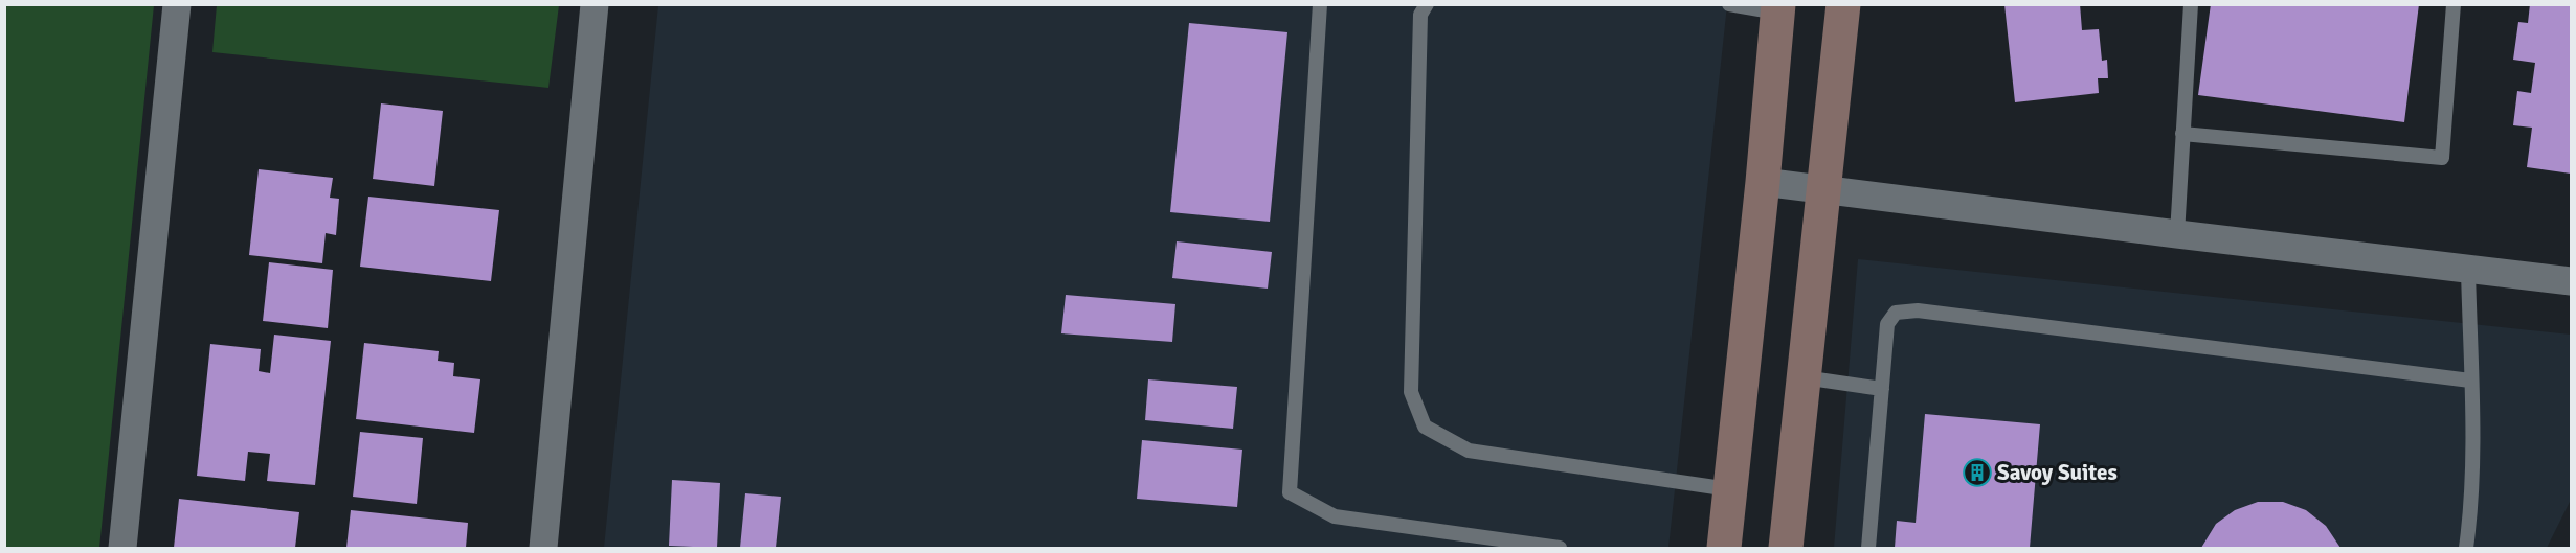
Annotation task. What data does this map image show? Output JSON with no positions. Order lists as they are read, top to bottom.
{
  "places": {
    "building": ["Savoy Suites"]
  }
}
